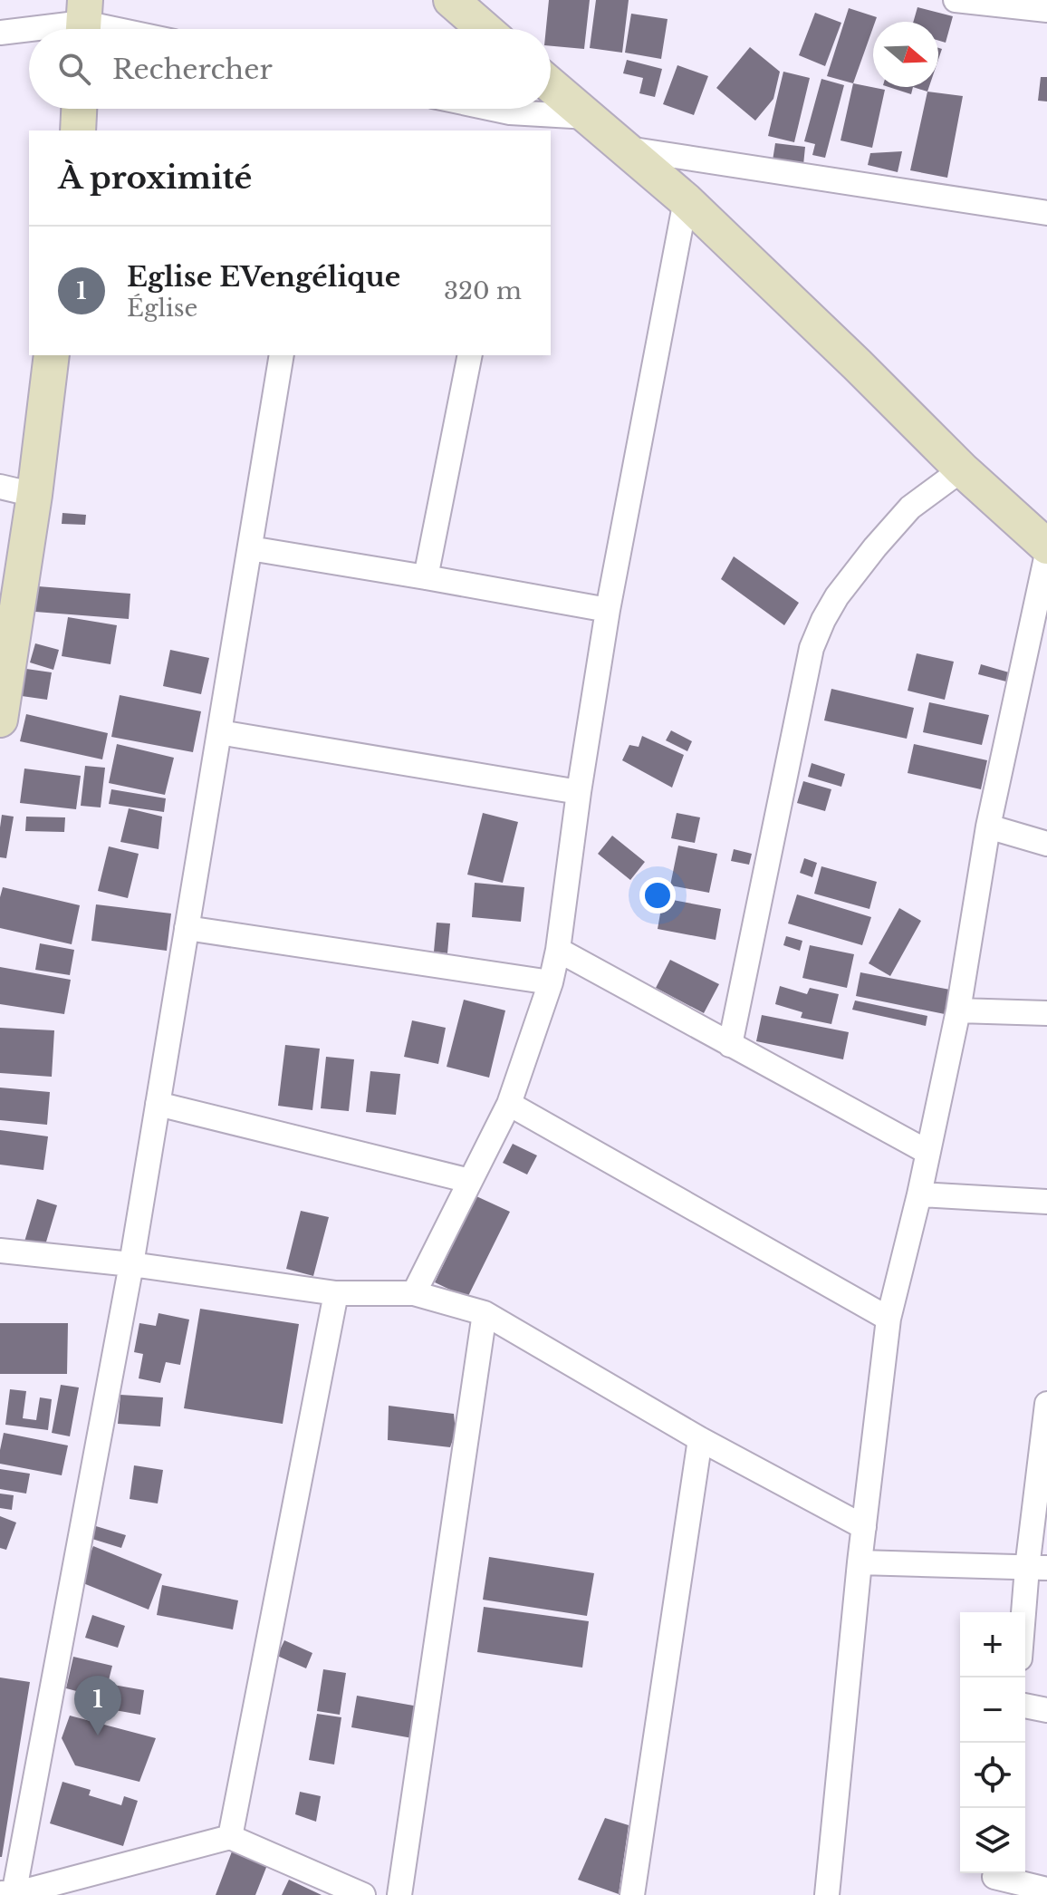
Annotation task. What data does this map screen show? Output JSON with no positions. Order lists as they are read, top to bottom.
{
  "north": "right",
  "page": {
    "search": "Rechercher",
    "heading": "À proximité",
    "list": [
      {
        "mark": "1",
        "name": "Eglise EVengélique",
        "note": "Église",
        "value": "320 m"
      }
    ],
    "map_buttons": ["+", "−"],
    "pins": "1"
  }
}
